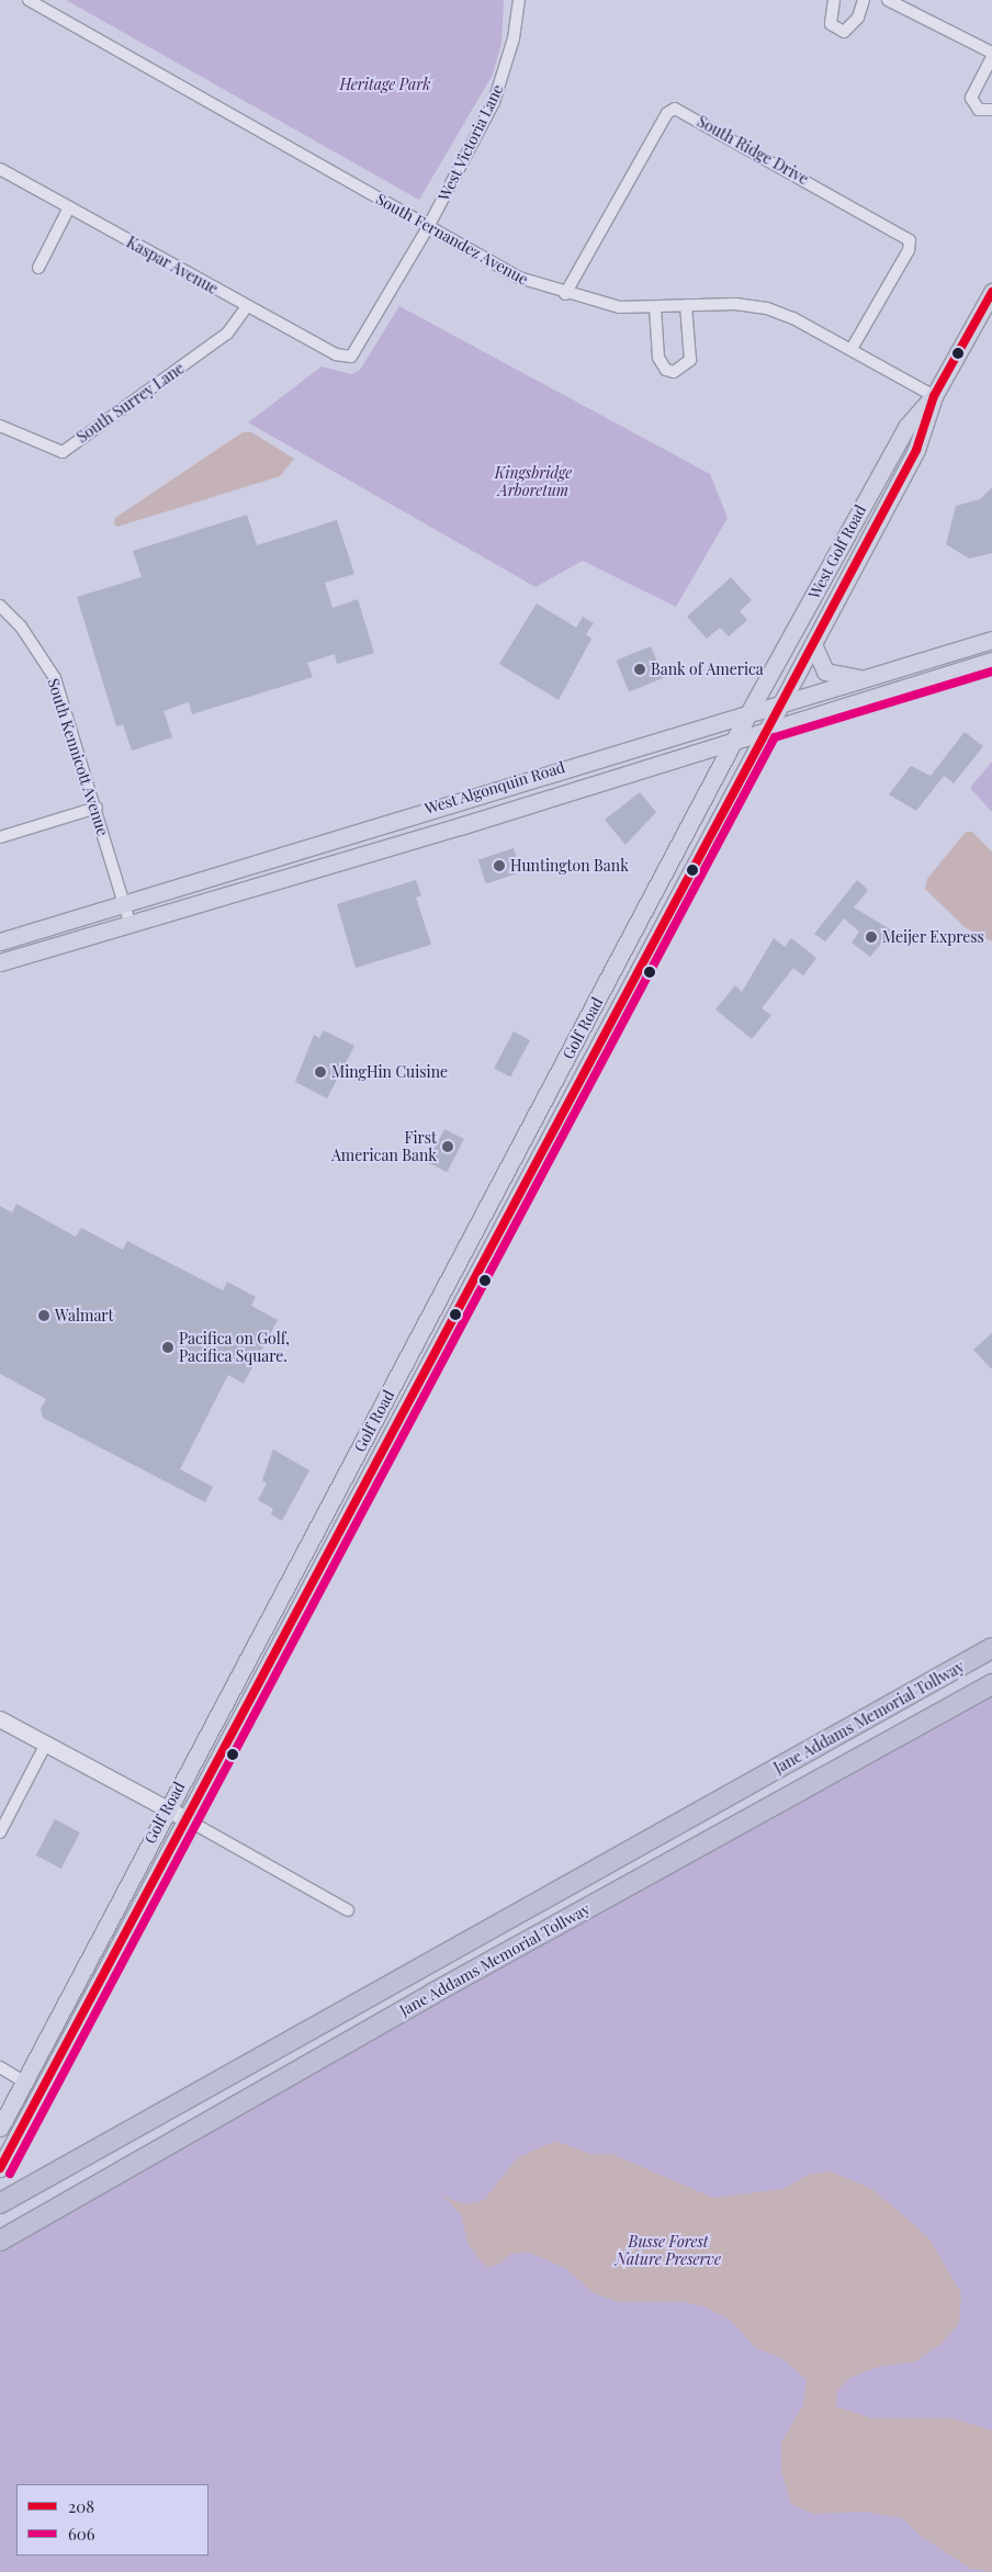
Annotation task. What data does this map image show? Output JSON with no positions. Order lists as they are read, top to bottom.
{
  "streets": {
    "highway": ["Jane Addams Memorial Tollway"],
    "main road": ["West Golf Road", "West Algonquin Road", "Golf Road"],
    "street": [
      "West Victoria Lane",
      "South Ridge Drive",
      "South Fernandez Avenue",
      "Kaspar Avenue",
      "South Surrey Lane",
      "South Kennicott Avenue"
    ]
  },
  "crossings": [
    ["West Victoria Lane", "South Fernandez Avenue"],
    ["West Victoria Lane", "Kaspar Avenue"],
    ["South Ridge Drive", "South Fernandez Avenue"],
    ["South Fernandez Avenue", "West Golf Road"],
    ["Kaspar Avenue", "South Surrey Lane"],
    ["West Golf Road", "West Algonquin Road"],
    ["West Golf Road", "Golf Road"],
    ["South Kennicott Avenue", "West Algonquin Road"],
    ["West Algonquin Road", "Golf Road"]
  ],
  "parks": ["Heritage Park", "Kingsbridge Arboretum", "Busse Forest Nature Preserve"],
  "places": [
    "Bank of America",
    "Huntington Bank",
    "Meijer Express",
    "MingHin Cuisine",
    "First American Bank",
    "Walmart",
    "Pacifica on Golf, Pacifica Square."
  ],
  "lines": ["transit line 208", "transit line 606"],
  "legend": ["208", "606"]
}
